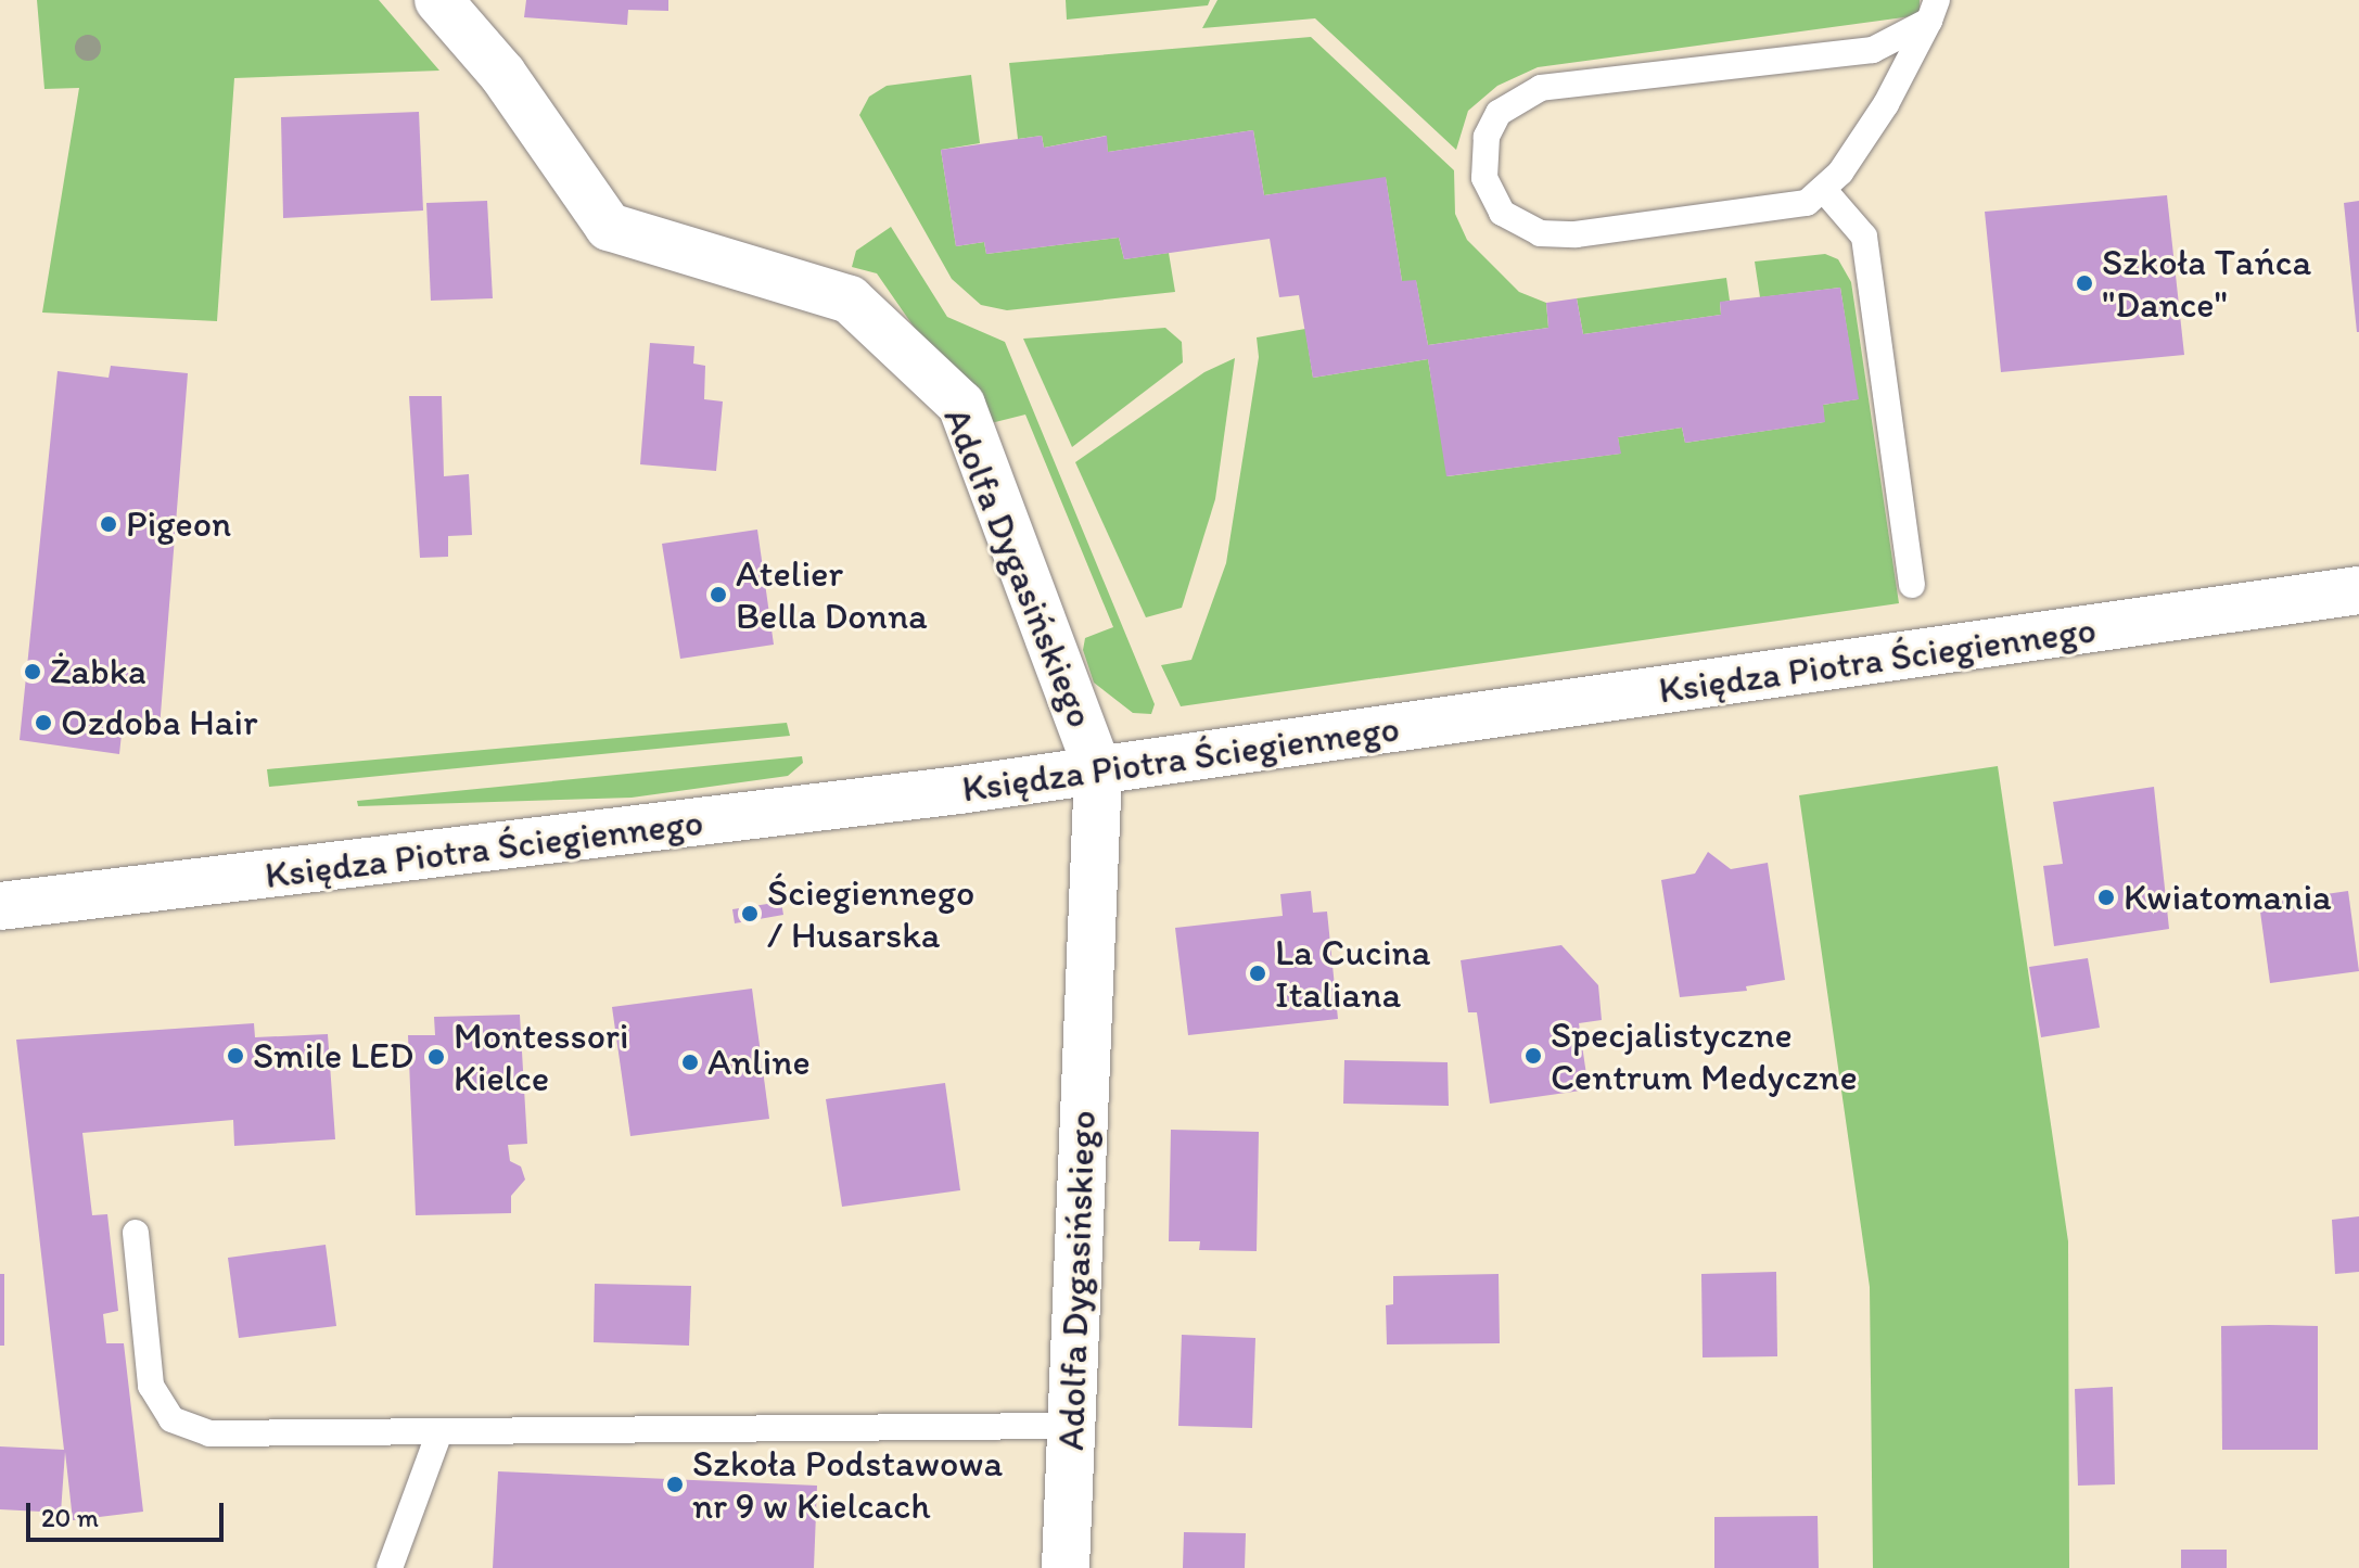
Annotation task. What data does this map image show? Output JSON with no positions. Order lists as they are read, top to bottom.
{
  "streets": {
    "street": ["Adolfa Dygasińskiego", "Księdza Piotra Ściegiennego"]
  },
  "crossings": [
    ["Adolfa Dygasińskiego", "Księdza Piotra Ściegiennego"]
  ],
  "places": [
    "Szkoła Tańca \"Dance\"",
    "Pigeon",
    "Atelier Bella Donna",
    "Żabka",
    "Ozdoba Hair",
    "Kwiatomania",
    "Ściegiennego / Husarska",
    "La Cucina Italiana",
    "Smile LED",
    "Specjalistyczne Centrum Medyczne",
    "Montessori Kielce",
    "Anline",
    "Szkoła Podstawowa nr 9 w Kielcach"
  ],
  "scale_bar": "20 m"
}
